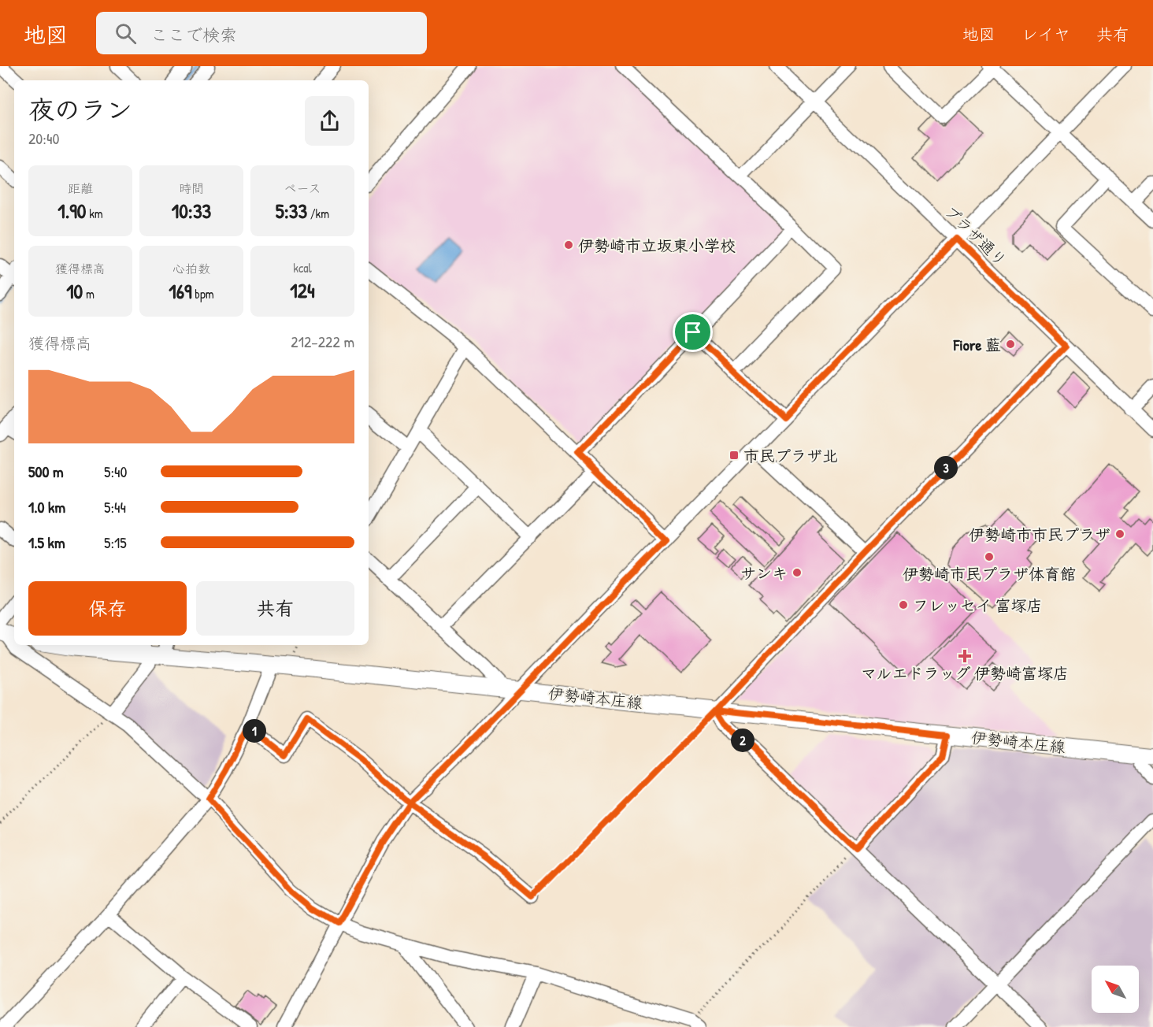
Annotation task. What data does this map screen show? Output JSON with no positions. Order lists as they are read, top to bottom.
{
  "streets": {
    "main road": ["伊勢崎本庄線"],
    "street": ["プラザ通り"]
  },
  "places": {
    "other": [
      "伊勢崎市立坂東小学校",
      "Fiore 藍",
      "伊勢崎市市民プラザ",
      "伊勢崎市民プラザ体育館",
      "サンキ",
      "フレッセイ 富塚店"
    ],
    "transit": ["市民プラザ北"],
    "health": ["マルエドラッグ 伊勢崎富塚店"]
  },
  "north": "top left",
  "page": {
    "header": "地図",
    "search": "ここで検索",
    "nav": ["地図", "レイヤ", "共有"],
    "heading": ["夜のラン", "20:40"],
    "stats": [
      ["距離", "1.90 km"],
      ["時間", "10:33"],
      ["ペース", "5:33 /km"],
      ["獲得標高", "10 m"],
      ["心拍数", "169 bpm"],
      ["kcal", "124"]
    ],
    "chart": ["獲得標高", "212–222 m"],
    "list": [
      {
        "name": "500 m",
        "note": "5:40"
      },
      {
        "name": "1.0 km",
        "note": "5:44"
      },
      {
        "name": "1.5 km",
        "note": "5:15"
      }
    ],
    "pins": ["3", "1", "2"],
    "buttons": ["保存", "共有"]
  }
}
